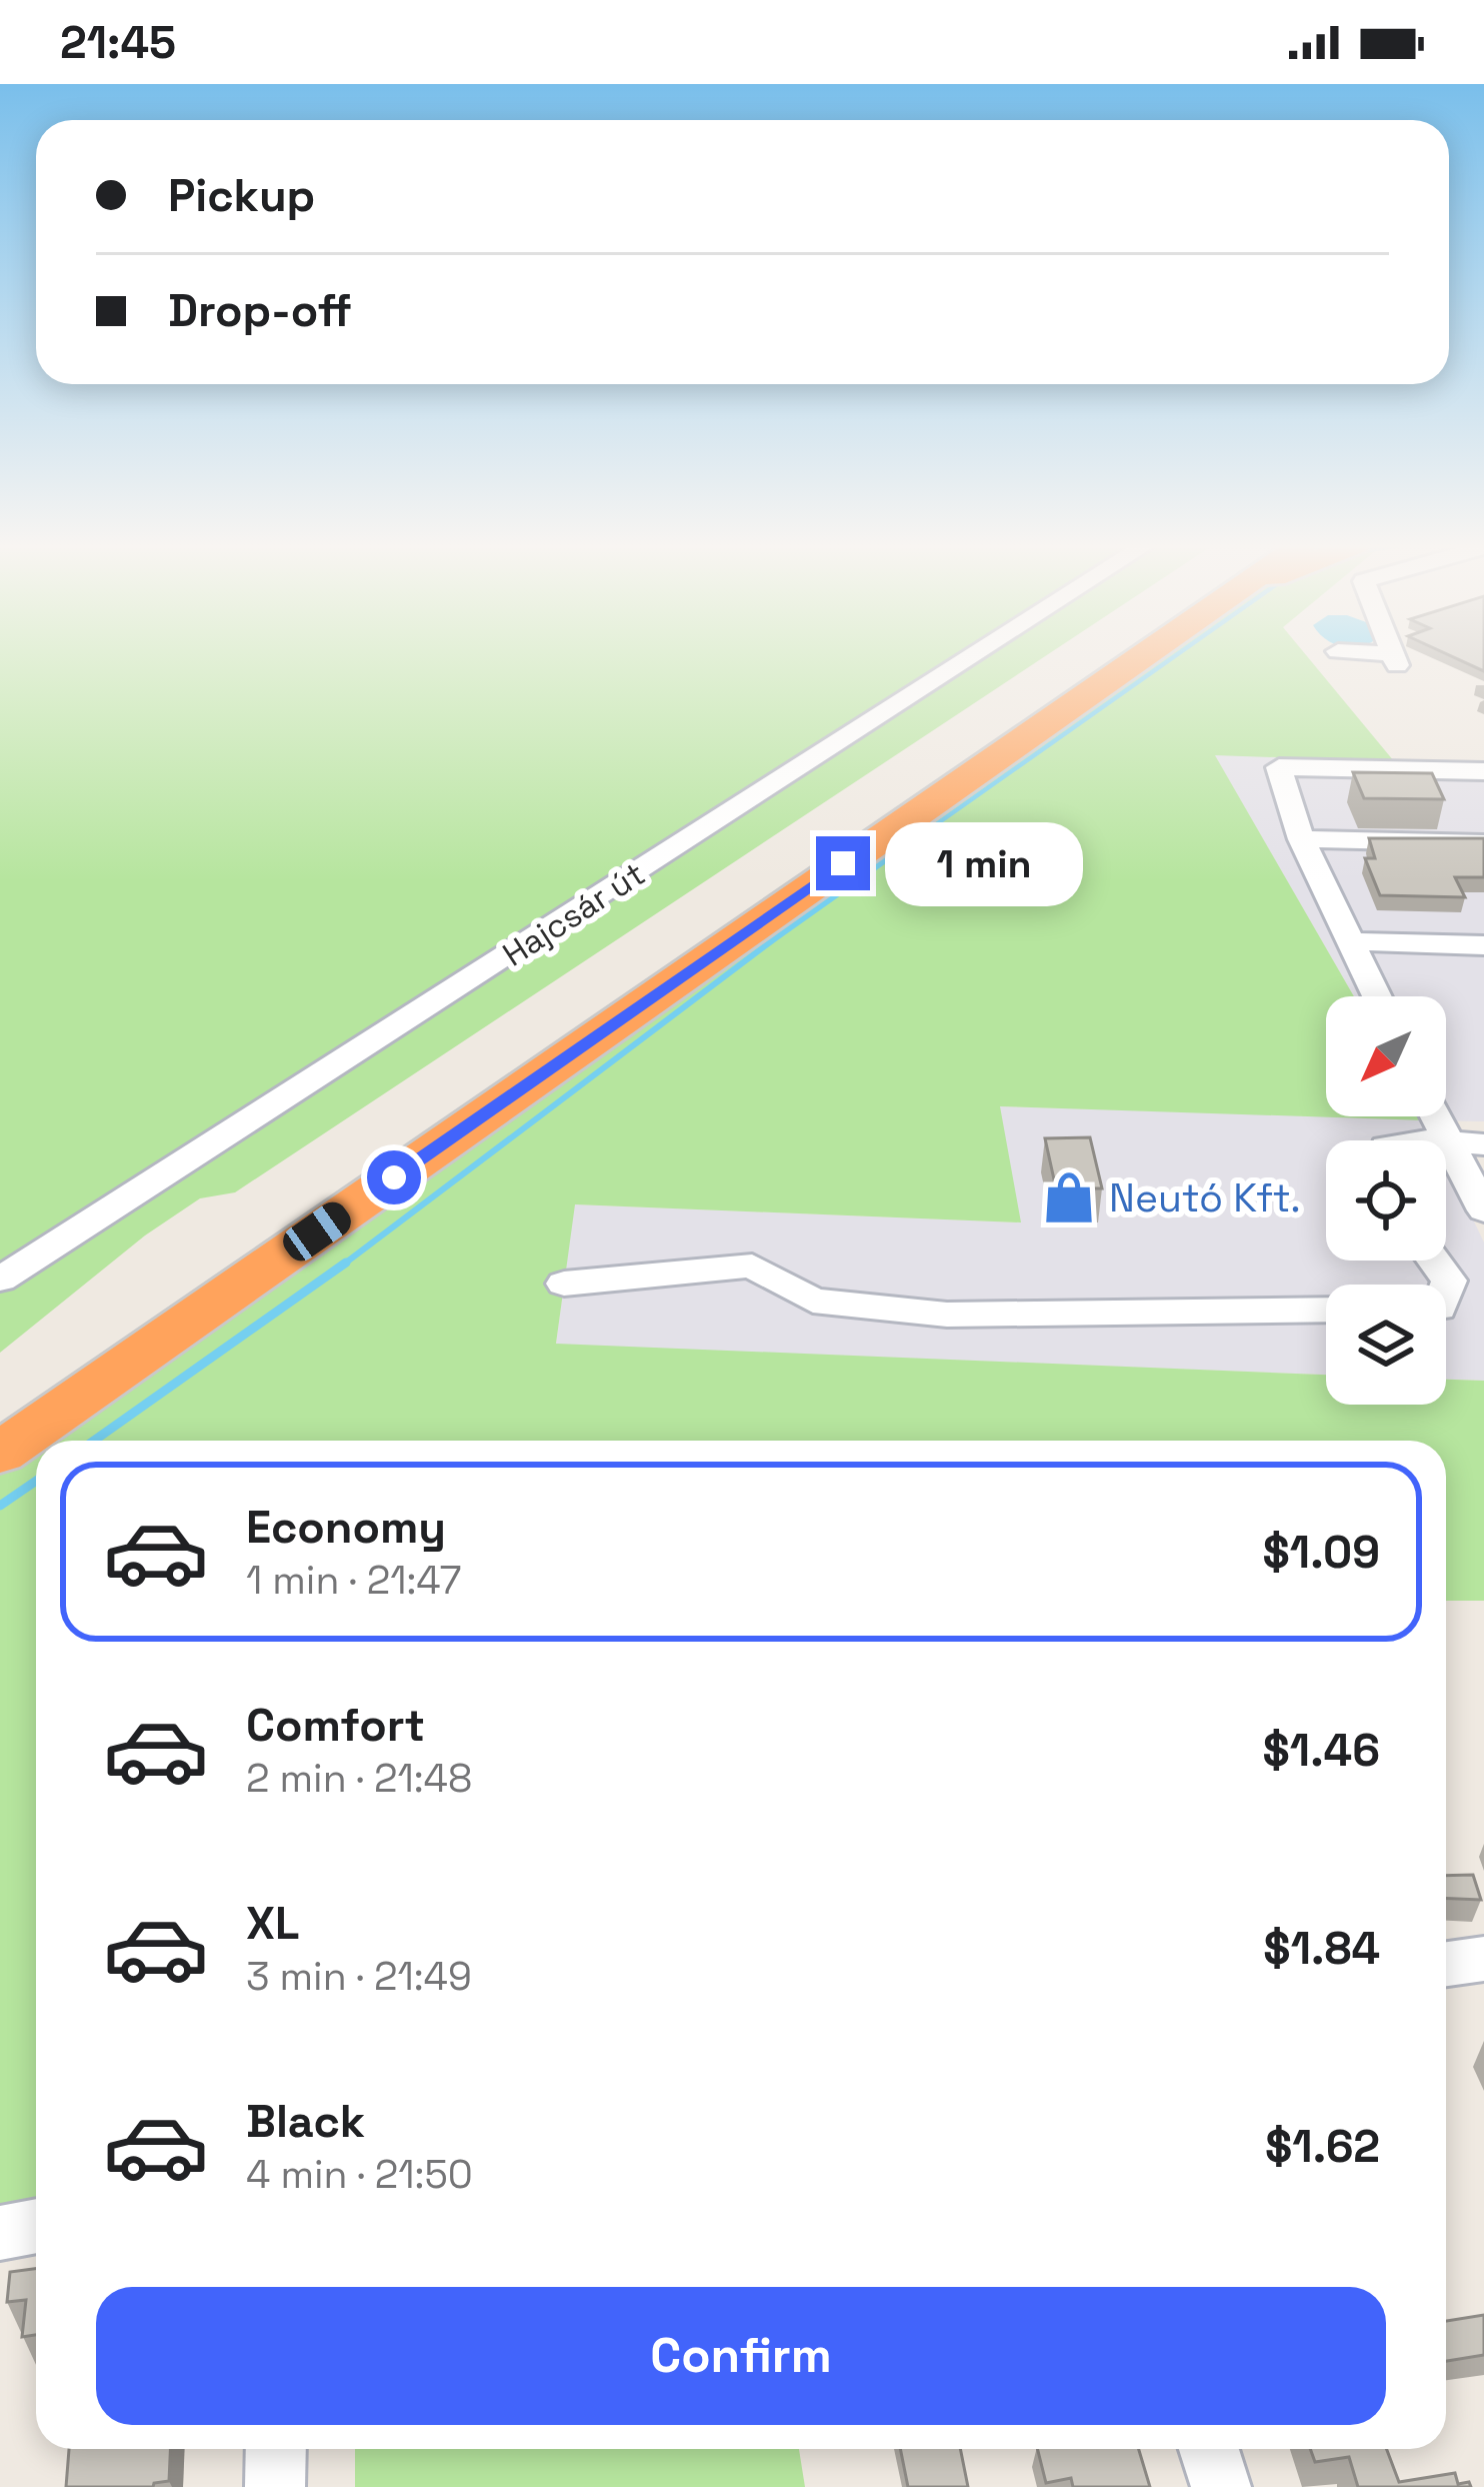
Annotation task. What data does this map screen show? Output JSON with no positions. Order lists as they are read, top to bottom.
{
  "streets": {
    "street": ["Hajcsár út"]
  },
  "places": {
    "shop": ["Neutó Kft."]
  },
  "north": "bottom left",
  "page": {
    "status": "21:45",
    "banner": ["Pickup", "Drop-off"],
    "bubble": "1 min",
    "list": [
      {
        "name": "Economy",
        "note": "1 min · 21:47",
        "value": "$1.09"
      },
      {
        "name": "Comfort",
        "note": "2 min · 21:48",
        "value": "$1.46"
      },
      {
        "name": "XL",
        "note": "3 min · 21:49",
        "value": "$1.84"
      },
      {
        "name": "Black",
        "note": "4 min · 21:50",
        "value": "$1.62"
      }
    ],
    "buttons": "Confirm"
  }
}
